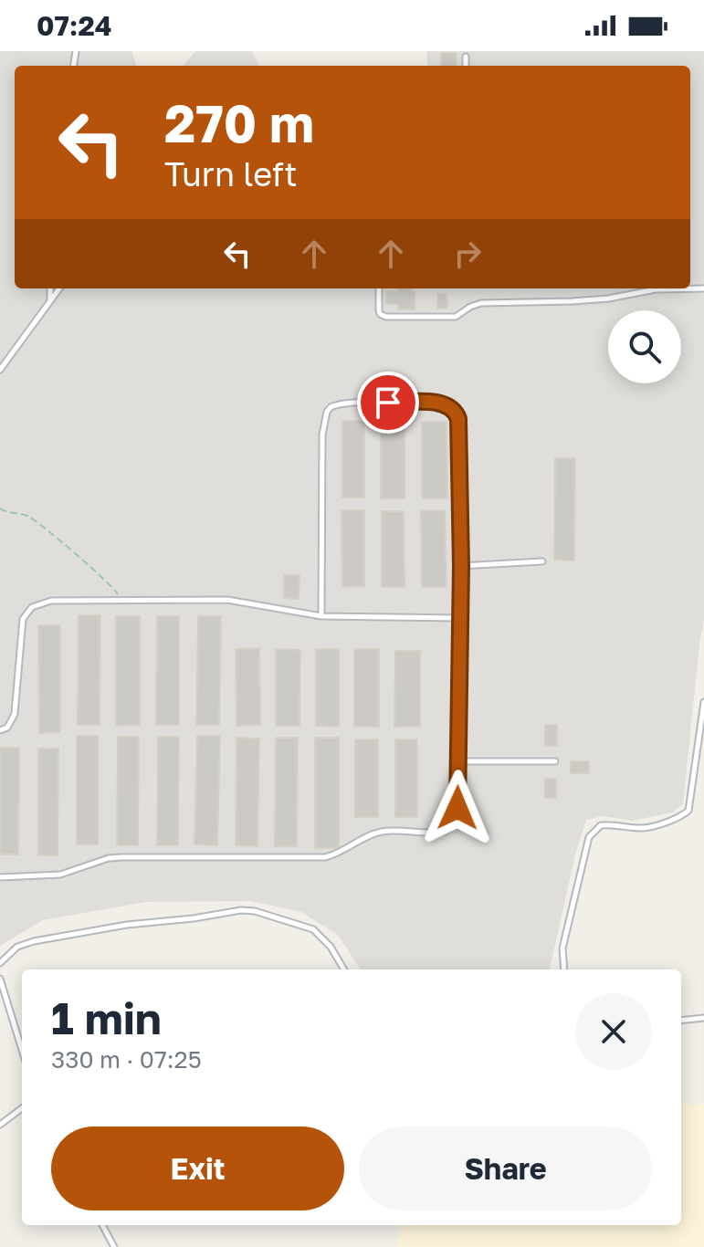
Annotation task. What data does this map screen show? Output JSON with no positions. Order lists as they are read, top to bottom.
{
  "page": {
    "status": "07:24",
    "turn": ["270 m", "Turn left"],
    "heading": ["1 min", "330 m · 07:25"],
    "buttons": ["Exit", "Share"]
  }
}
